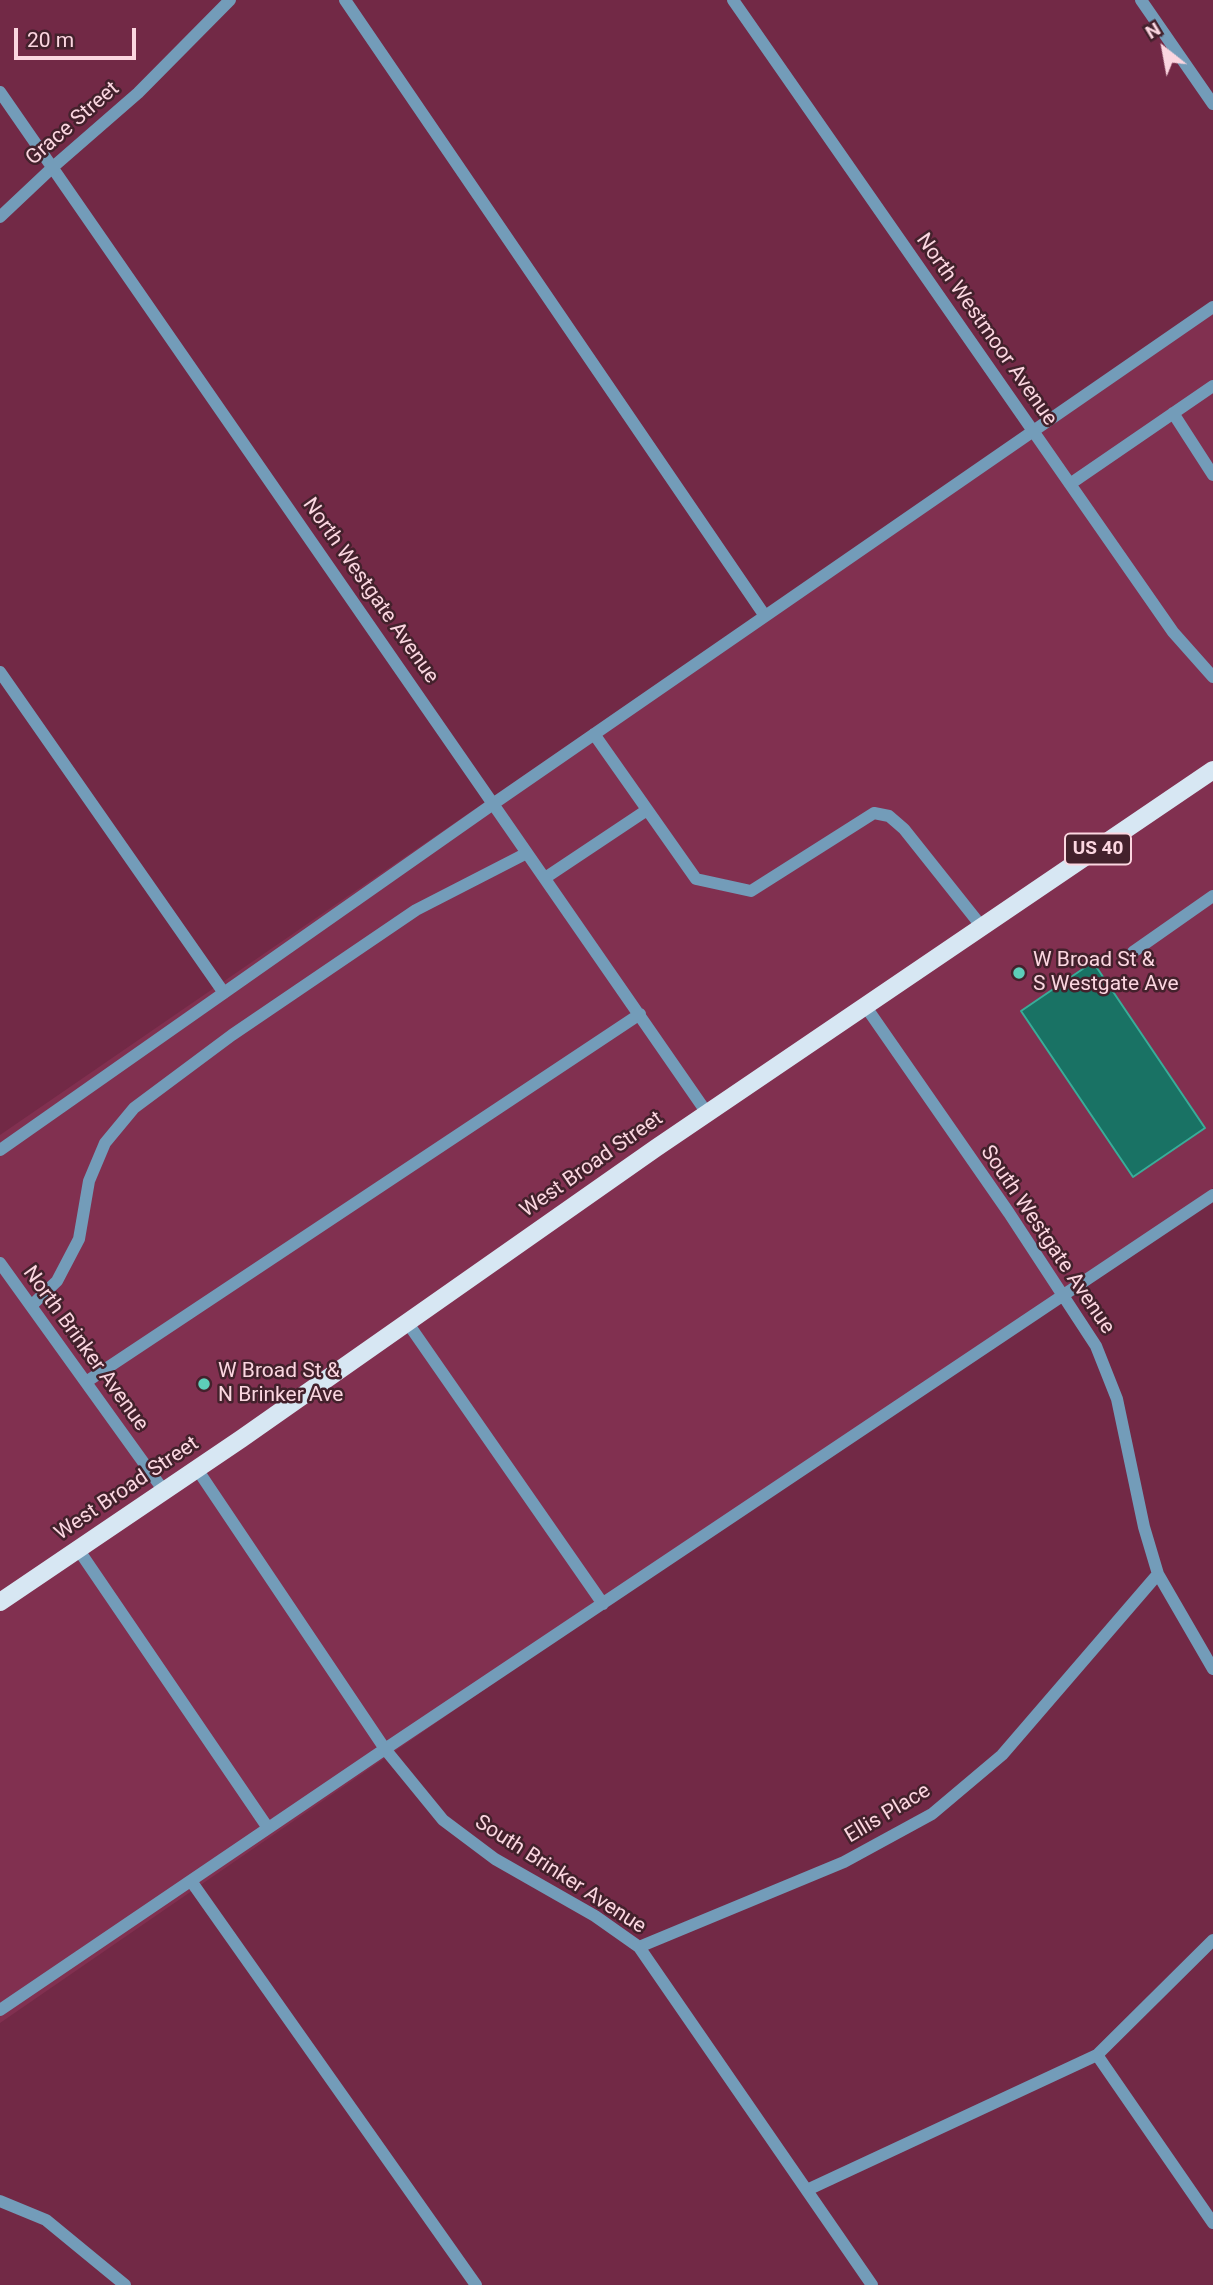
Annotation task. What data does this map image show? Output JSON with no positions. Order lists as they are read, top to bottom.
{
  "streets": {
    "main road": ["US 40", "West Broad Street"],
    "street": [
      "Grace Street",
      "North Westmoor Avenue",
      "North Westgate Avenue",
      "South Westgate Avenue",
      "North Brinker Avenue",
      "Ellis Place",
      "South Brinker Avenue"
    ]
  },
  "crossings": [
    ["Grace Street", "North Westgate Avenue"],
    ["North Westgate Avenue", "West Broad Street"],
    ["West Broad Street", "South Westgate Avenue"],
    ["West Broad Street", "North Brinker Avenue"],
    ["West Broad Street", "South Brinker Avenue"],
    ["South Westgate Avenue", "Ellis Place"],
    ["Ellis Place", "South Brinker Avenue"]
  ],
  "places": ["W Broad St & S Westgate Ave", "W Broad St & N Brinker Ave"],
  "scale_bar": "20 m",
  "north": "top left"
}
